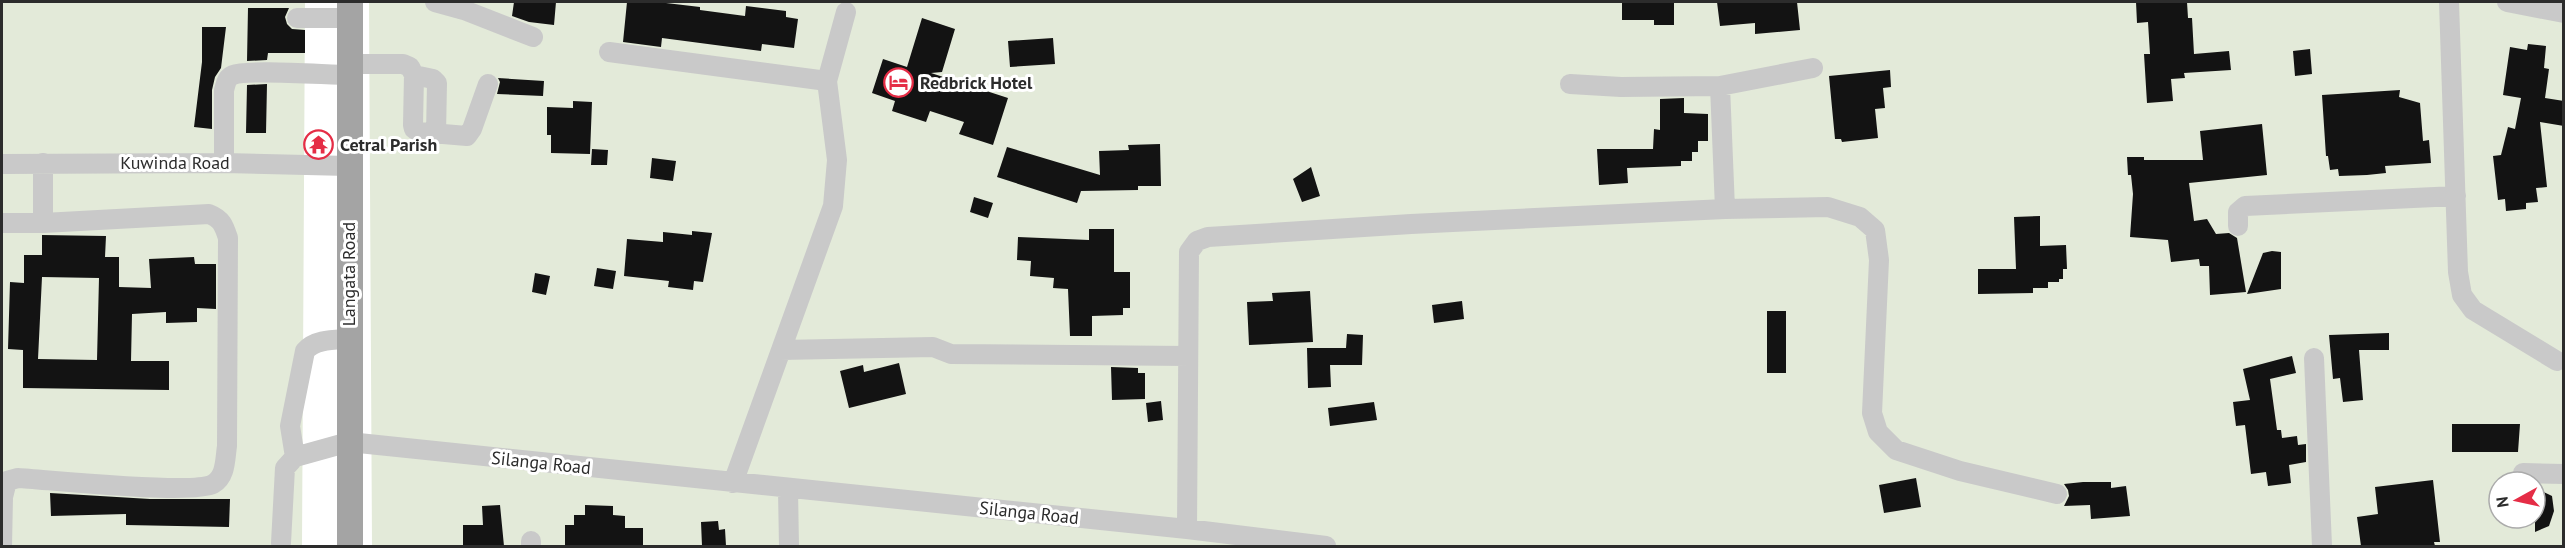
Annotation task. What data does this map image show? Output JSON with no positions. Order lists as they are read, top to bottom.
{
  "streets": {
    "main road": ["Langata Road"],
    "street": ["Kuwinda Road", "Silanga Road"]
  },
  "crossings": [
    ["Kuwinda Road", "Langata Road"],
    ["Langata Road", "Silanga Road"]
  ],
  "places": {
    "hotel": ["Redbrick Hotel"],
    "temple": ["Cetral Parish"]
  },
  "north": "left"
}
